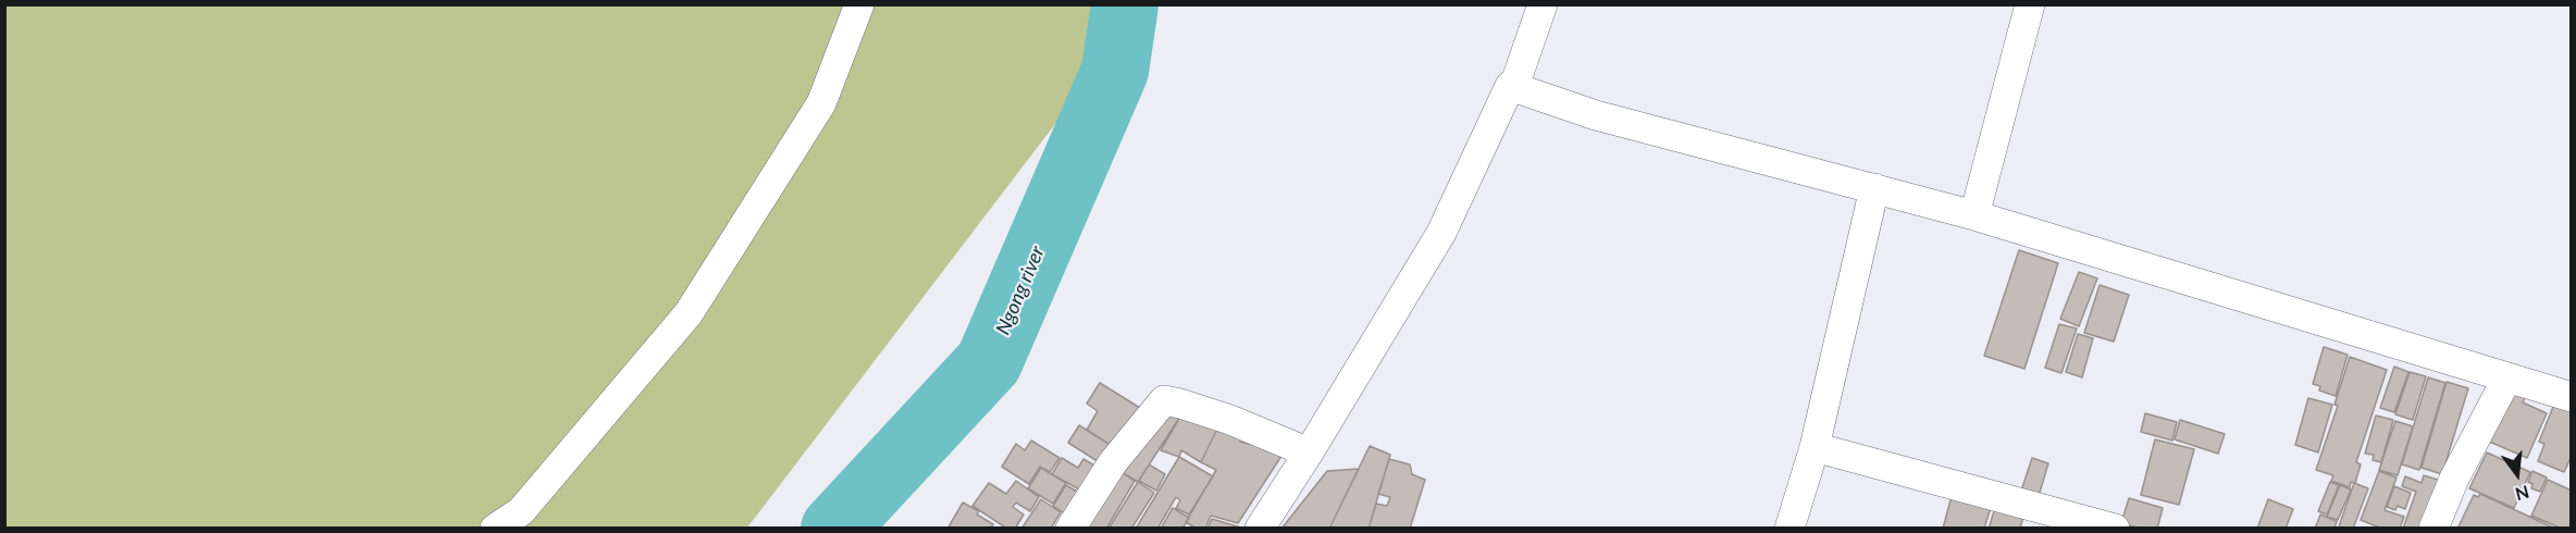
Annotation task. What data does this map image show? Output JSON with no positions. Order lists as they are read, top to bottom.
{
  "water": ["Ngong river"],
  "north": "bottom"
}
